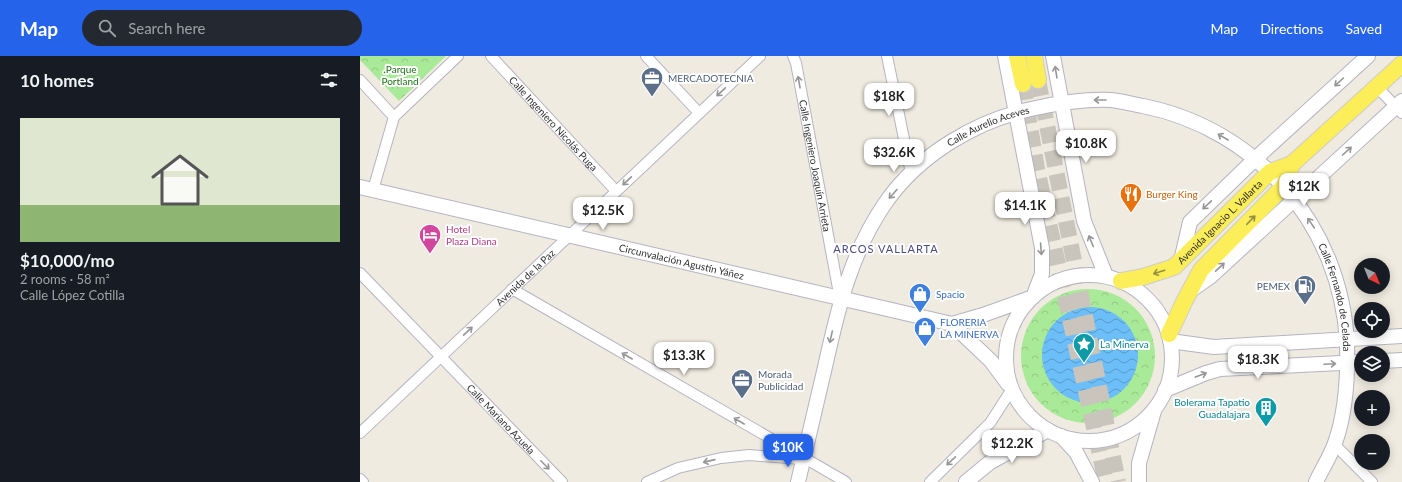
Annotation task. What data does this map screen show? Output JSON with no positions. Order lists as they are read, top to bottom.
{
  "streets": {
    "main road": ["Avenida Ignacio L. Vallarta"],
    "street": [
      "Calle Ingeniero Nicolás Puga",
      "Calle Aurelio Aceves",
      "Calle Ingeniero Joaquín Arrieta",
      "Circunvalación Agustín Yáñez",
      "Avenida de la Paz",
      "Calle Fernando de Celada",
      "Calle Mariano Azuela"
    ]
  },
  "crossings": [
    ["Calle Ingeniero Nicolás Puga", "Avenida de la Paz"],
    ["Calle Aurelio Aceves", "Calle Ingeniero Joaquín Arrieta"],
    ["Calle Aurelio Aceves", "Avenida Ignacio L. Vallarta"],
    ["Calle Aurelio Aceves", "Circunvalación Agustín Yáñez"],
    ["Calle Aurelio Aceves", "Calle Fernando de Celada"],
    ["Calle Ingeniero Joaquín Arrieta", "Circunvalación Agustín Yáñez"],
    ["Avenida Ignacio L. Vallarta", "Calle Fernando de Celada"],
    ["Circunvalación Agustín Yáñez", "Avenida de la Paz"],
    ["Avenida de la Paz", "Calle Mariano Azuela"]
  ],
  "one_way": ["Calle Ingeniero Joaquín Arrieta", "Calle Fernando de Celada", "Calle Mariano Azuela"],
  "districts": ["ARCOS VALLARTA"],
  "parks": [".Parque Portland"],
  "places": {
    "office": ["MERCADOTECNIA", "Morada Publicidad"],
    "restaurant": ["Burger King"],
    "hotel": ["Hotel Plaza Diana"],
    "fuel station": ["PEMEX"],
    "shop": ["Spacio", "FLORERIA LA MINERVA"],
    "place": ["La Minerva"],
    "building": ["Bolerama Tapatio Guadalajara"]
  },
  "north": "bottom right",
  "page": {
    "header": "Map",
    "search": "Search here",
    "nav": ["Map", "Directions", "Saved"],
    "heading": "10 homes",
    "price": [
      "$18K",
      "$10.8K",
      "$32.6K",
      "$12K",
      "$14.1K",
      "$12.5K",
      "$13.3K",
      "$18.3K",
      "$12.2K",
      "$10K"
    ],
    "list": [
      {
        "name": "$10,000/mo",
        "note": "2 rooms · 58 m² · Calle López Cotilla"
      }
    ],
    "map_buttons": ["+", "−"]
  }
}
